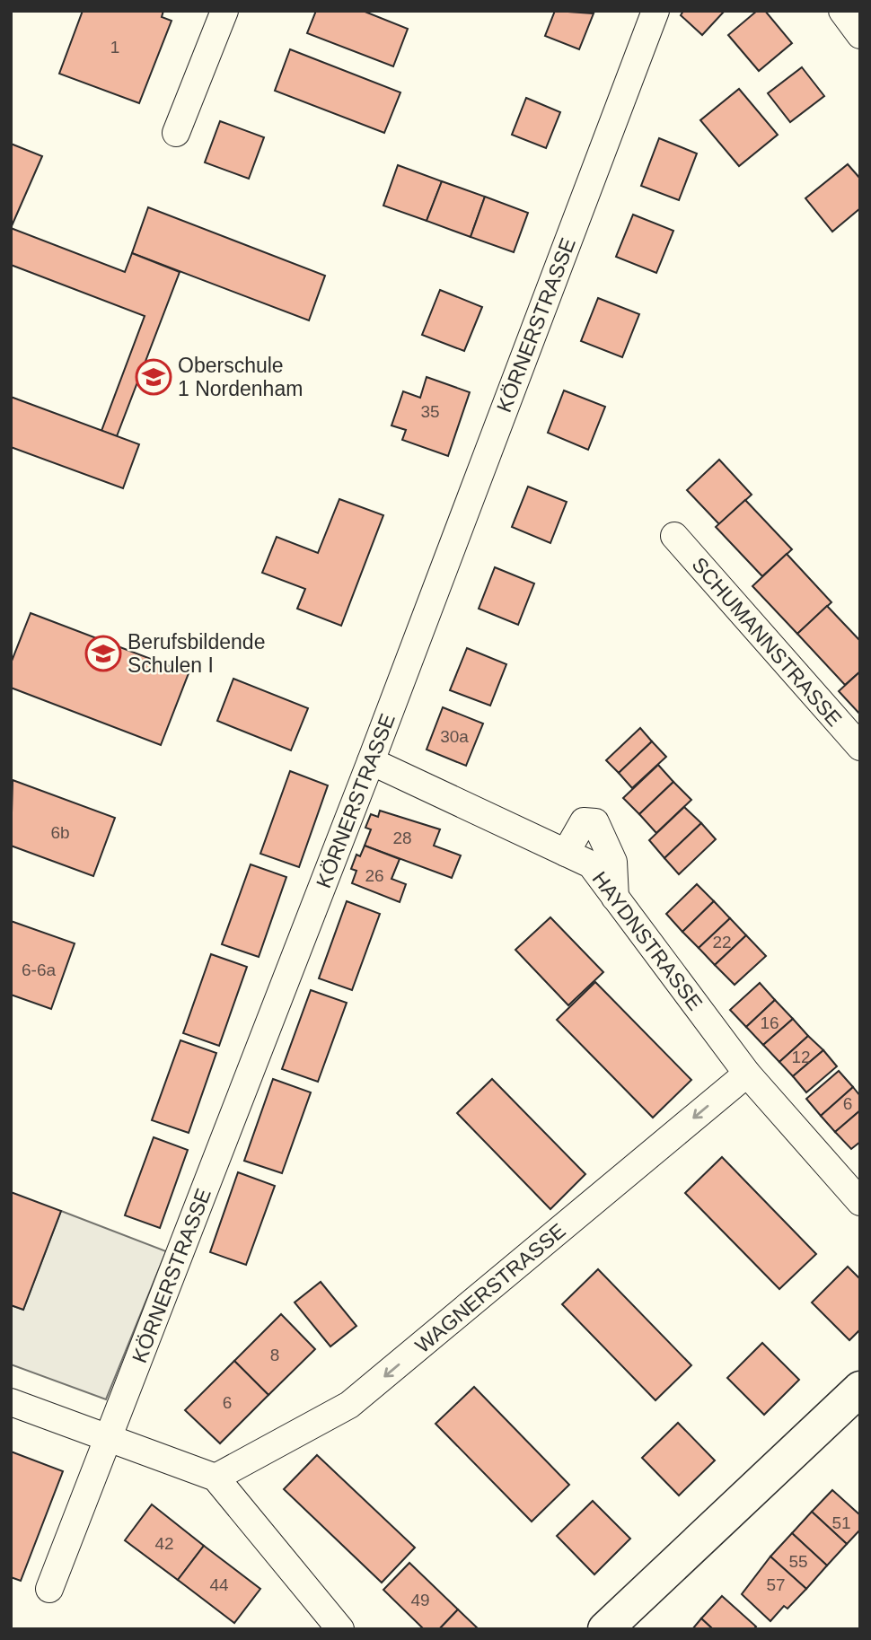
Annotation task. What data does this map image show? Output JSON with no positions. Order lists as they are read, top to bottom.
{
  "streets": {
    "street": [
      "KÖRNERSTRASSE",
      "SCHUMANNSTRASSE",
      "HAYDNSTRASSE",
      "WAGNERSTRASSE"
    ]
  },
  "crossings": [
    ["KÖRNERSTRASSE", "HAYDNSTRASSE"],
    ["HAYDNSTRASSE", "WAGNERSTRASSE"]
  ],
  "one_way": ["WAGNERSTRASSE"],
  "places": {
    "school or university": ["Oberschule 1 Nordenham", "Berufsbildende Schulen I"]
  },
  "house_numbers": [
    "1",
    "35",
    "30a",
    "6b",
    "28",
    "26",
    "22",
    "6-6a",
    "16",
    "12",
    "6",
    "8",
    "6",
    "51",
    "42",
    "55",
    "44",
    "57",
    "49"
  ]
}
